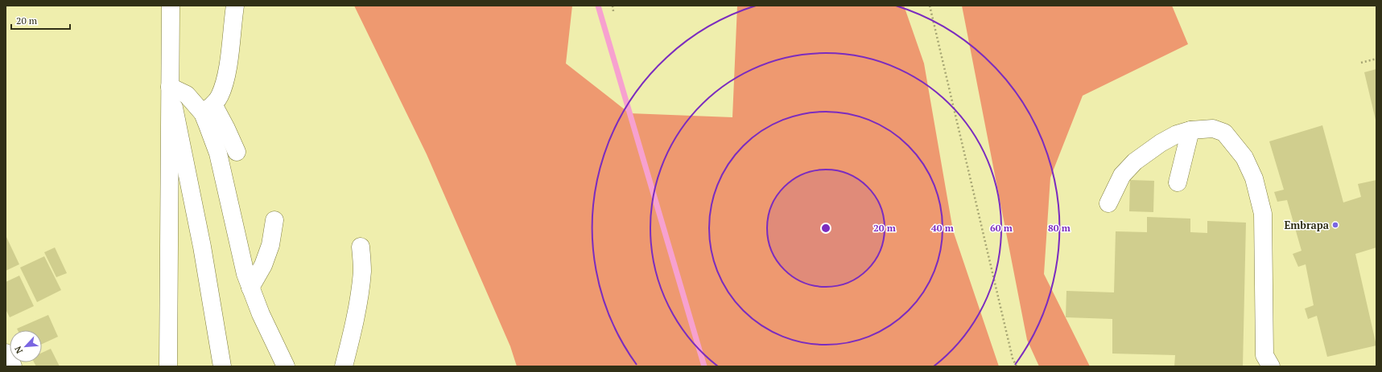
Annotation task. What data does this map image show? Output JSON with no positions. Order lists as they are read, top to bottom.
{
  "places": ["Embrapa"],
  "scale_bar": "20 m",
  "north": "bottom left",
  "rings": [
    "20 m",
    "40 m",
    "60 m",
    "80 m"
  ]
}
